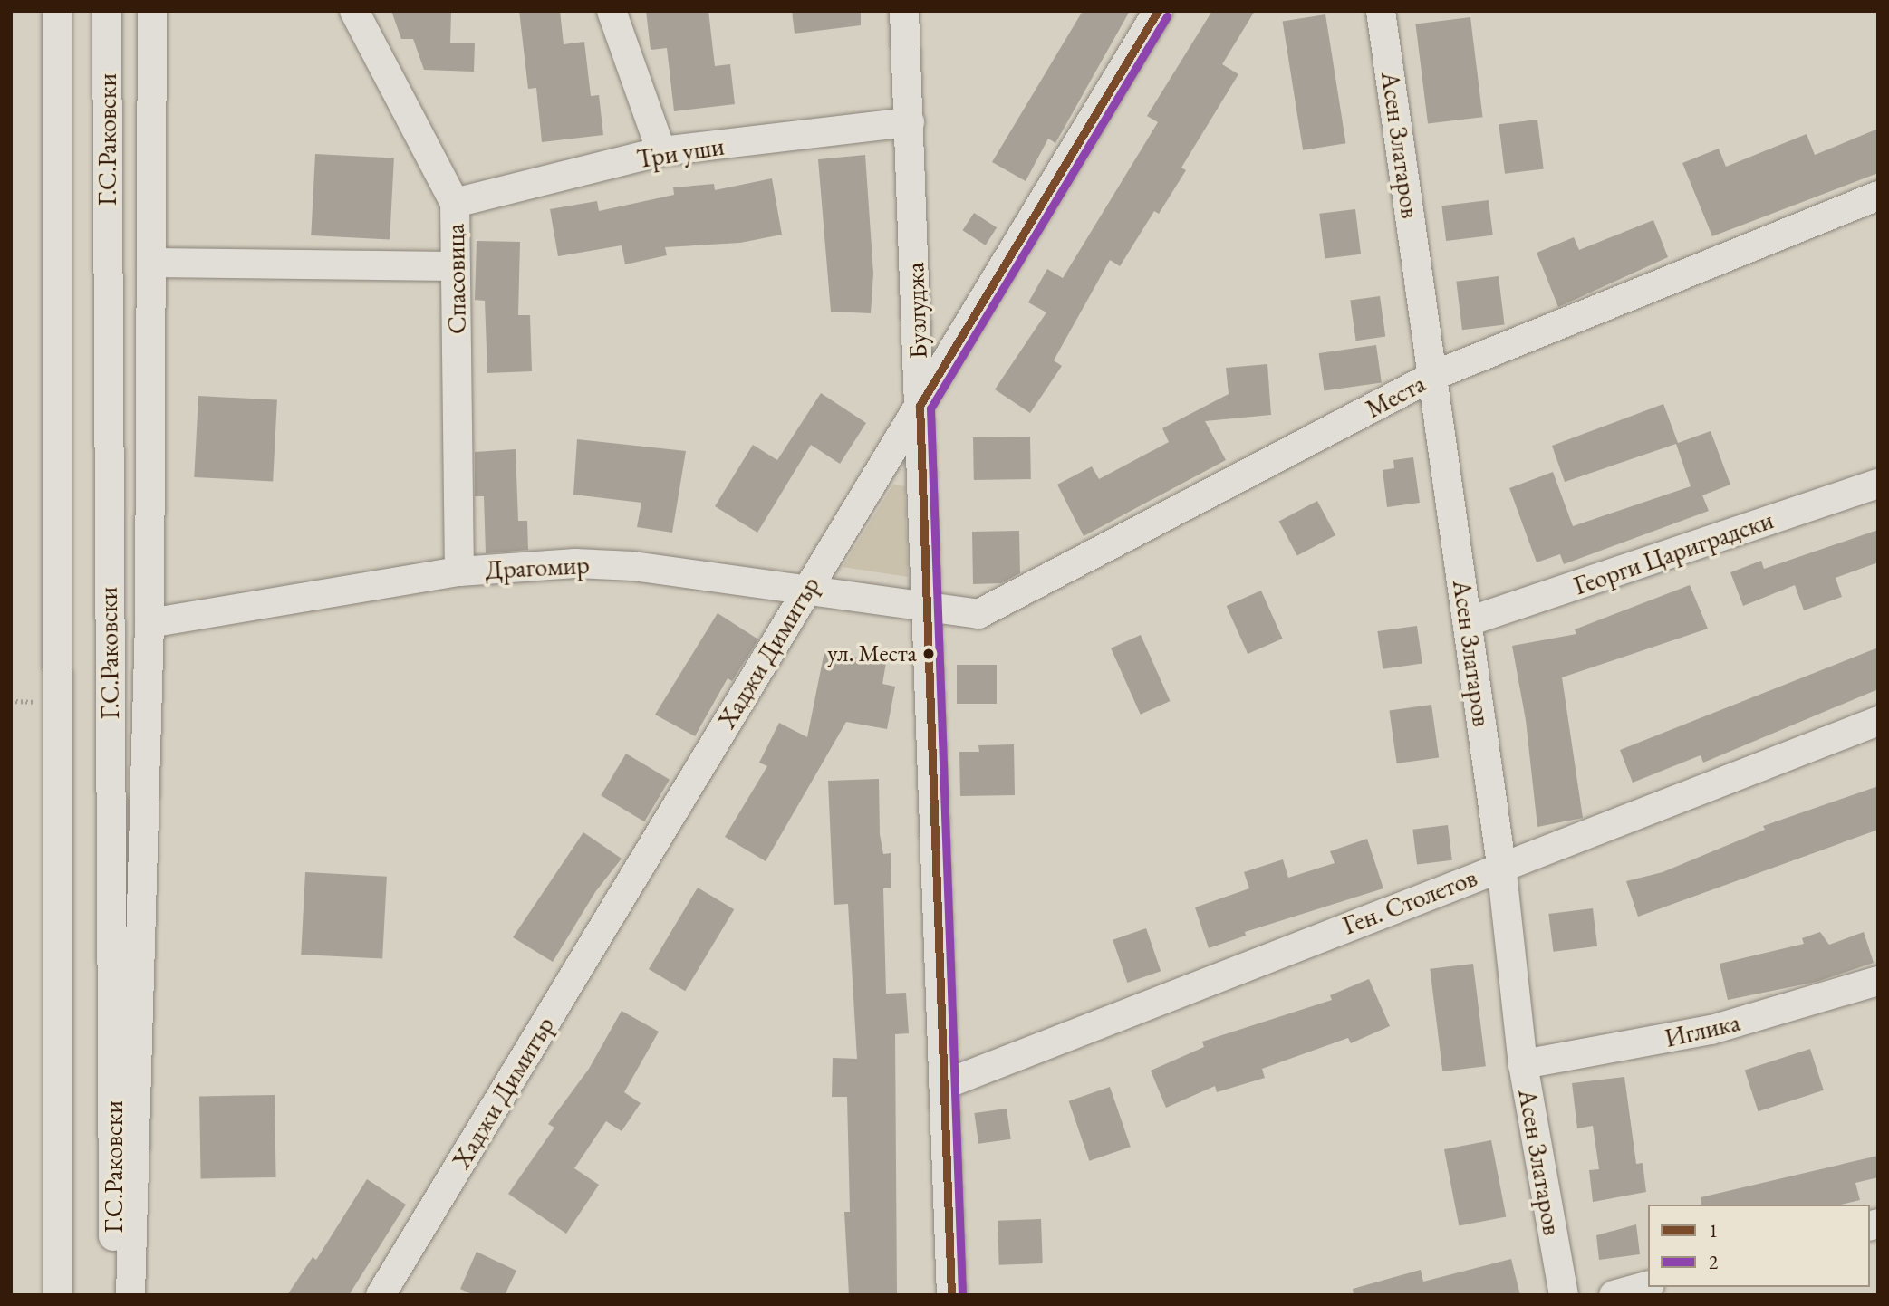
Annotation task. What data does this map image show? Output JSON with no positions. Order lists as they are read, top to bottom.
{
  "streets": {
    "street": [
      "Г.С.Раковски",
      "Асен Златаров",
      "Три уши",
      "Спасовица",
      "Бузлуджа",
      "Места",
      "Георги Цариградски",
      "Драгомир",
      "Хаджи Димитър",
      "Ген. Столетов",
      "Иглика"
    ]
  },
  "crossings": [
    ["Асен Златаров", "Места"],
    ["Асен Златаров", "Георги Цариградски"],
    ["Асен Златаров", "Ген. Столетов"],
    ["Асен Златаров", "Иглика"],
    ["Три уши", "Спасовица"],
    ["Три уши", "Бузлуджа"],
    ["Спасовица", "Драгомир"],
    ["Бузлуджа", "Места"],
    ["Бузлуджа", "Драгомир"],
    ["Бузлуджа", "Хаджи Димитър"],
    ["Бузлуджа", "Ген. Столетов"],
    ["Места", "Драгомир"],
    ["Драгомир", "Хаджи Димитър"]
  ],
  "places": ["ул. Места"],
  "lines": ["transit line 1", "transit line 2"],
  "legend": ["1", "2"]
}
